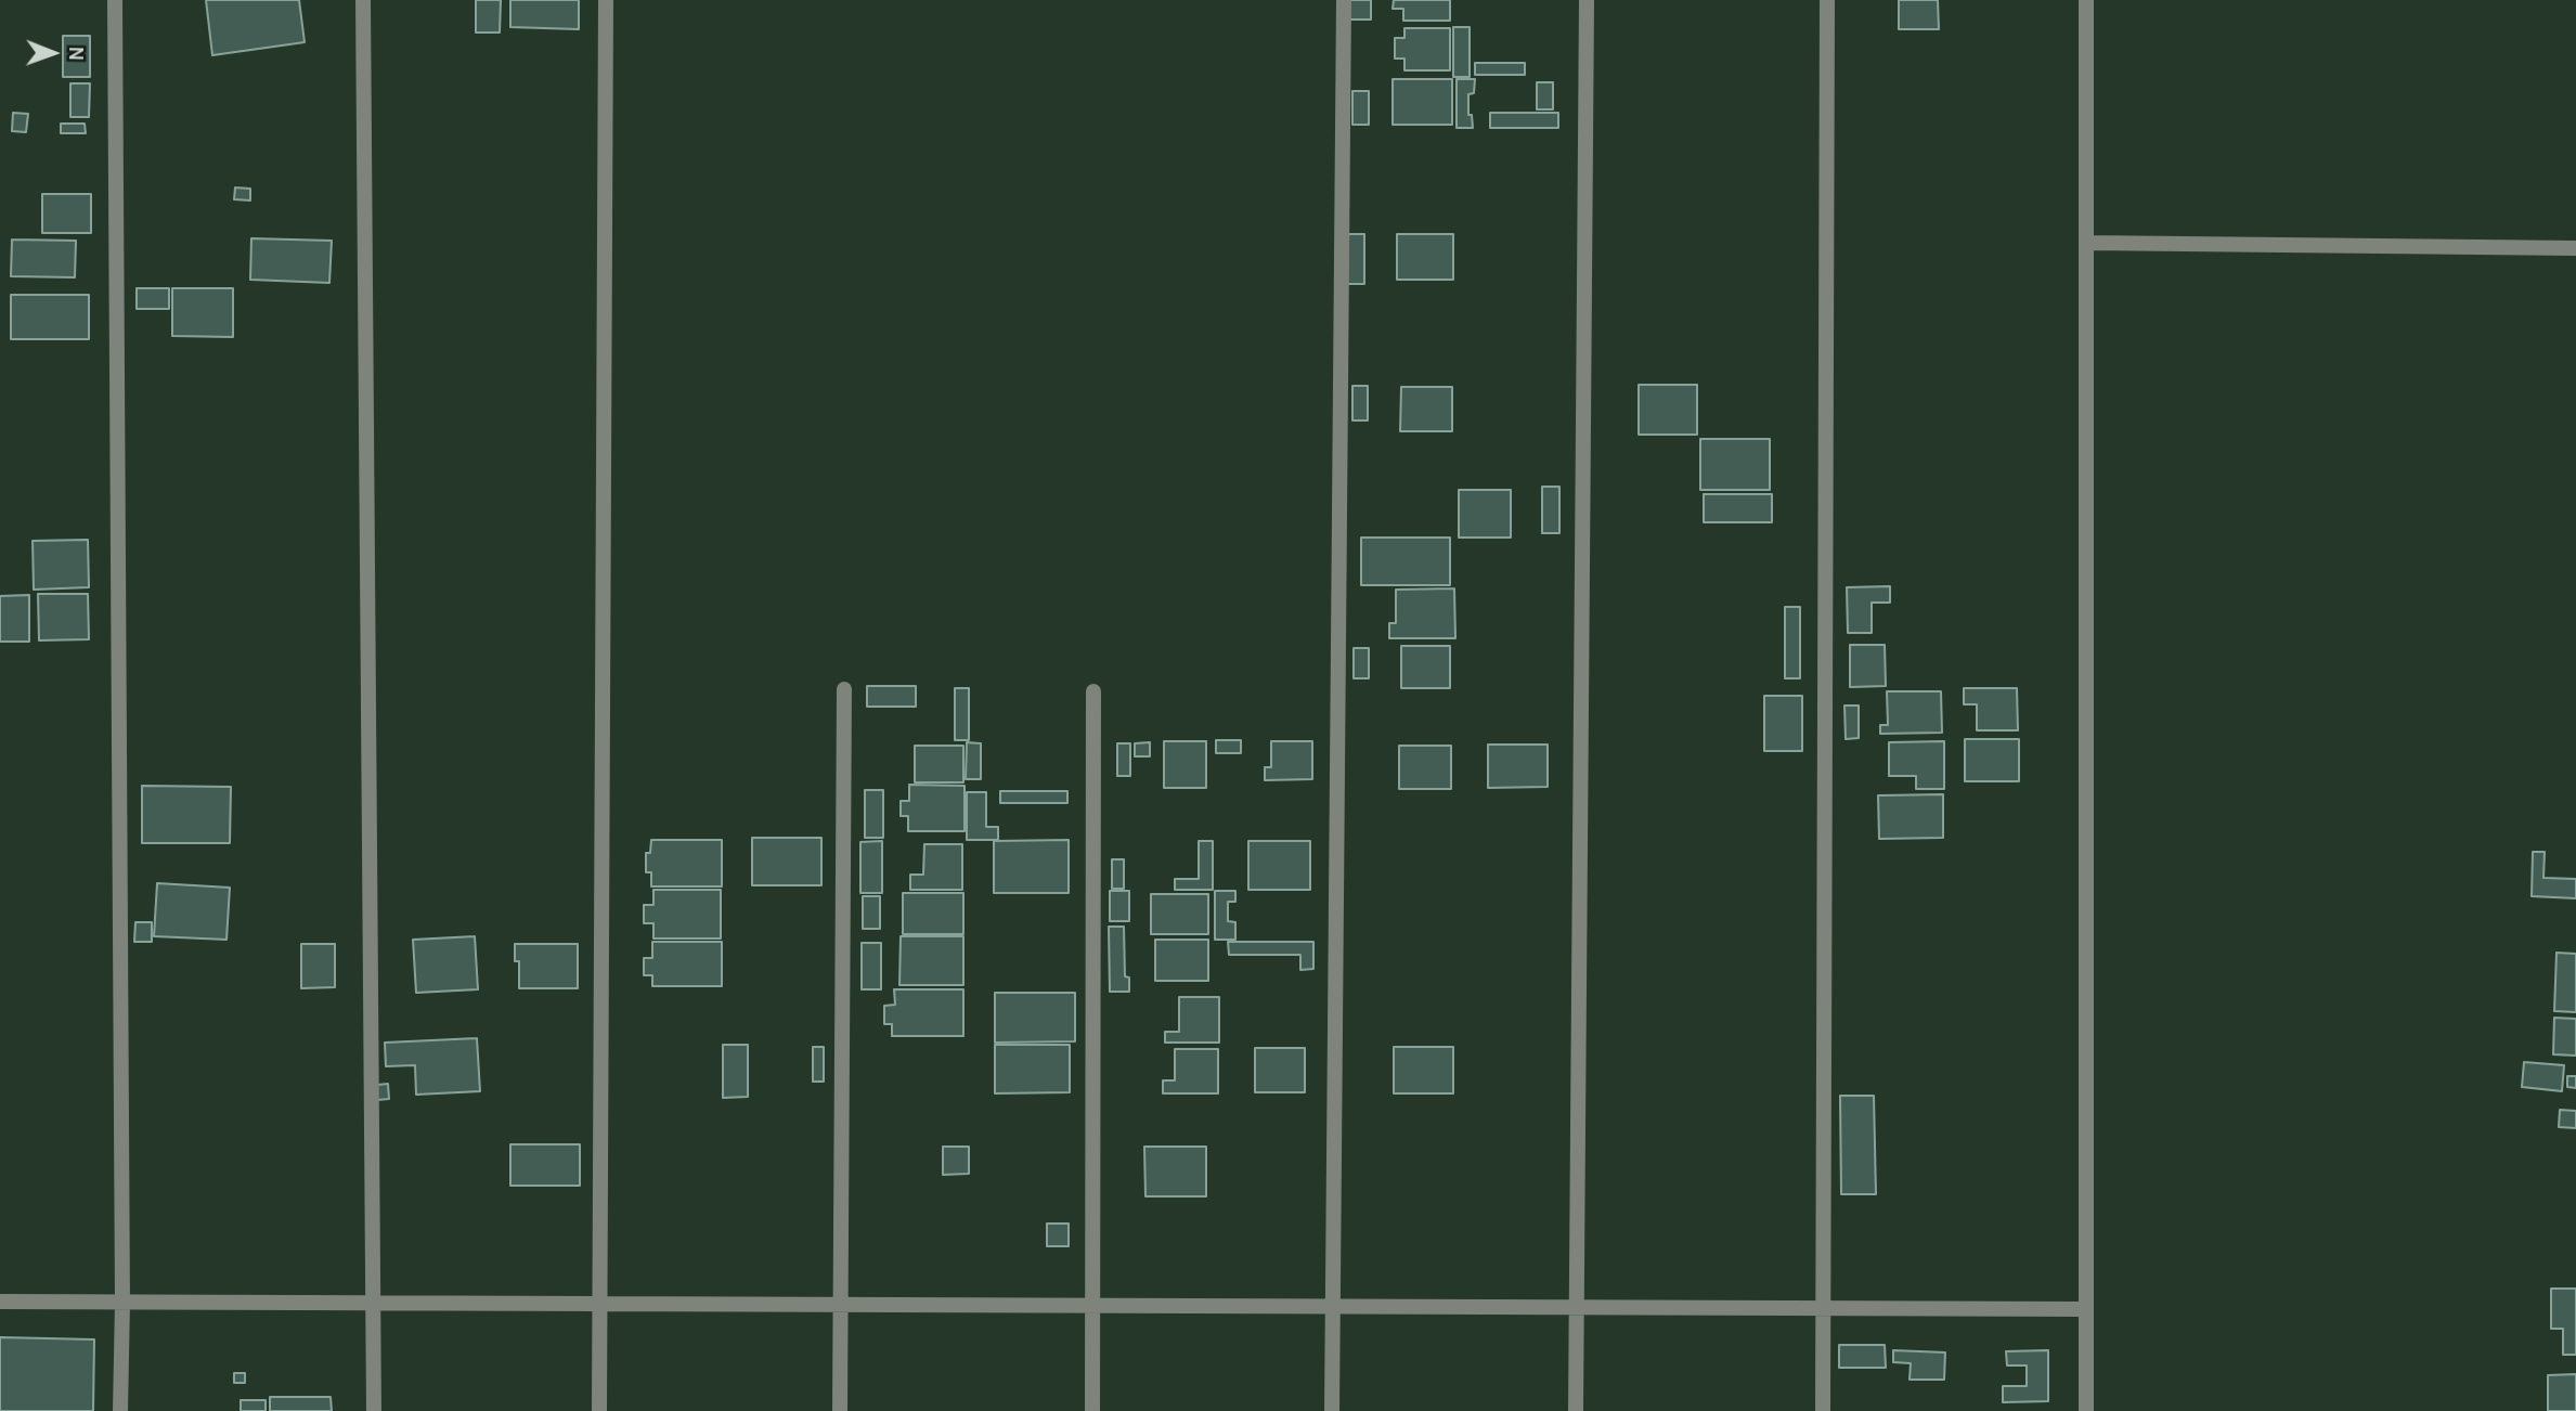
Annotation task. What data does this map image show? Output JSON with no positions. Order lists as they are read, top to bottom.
{
  "north": "right"
}
